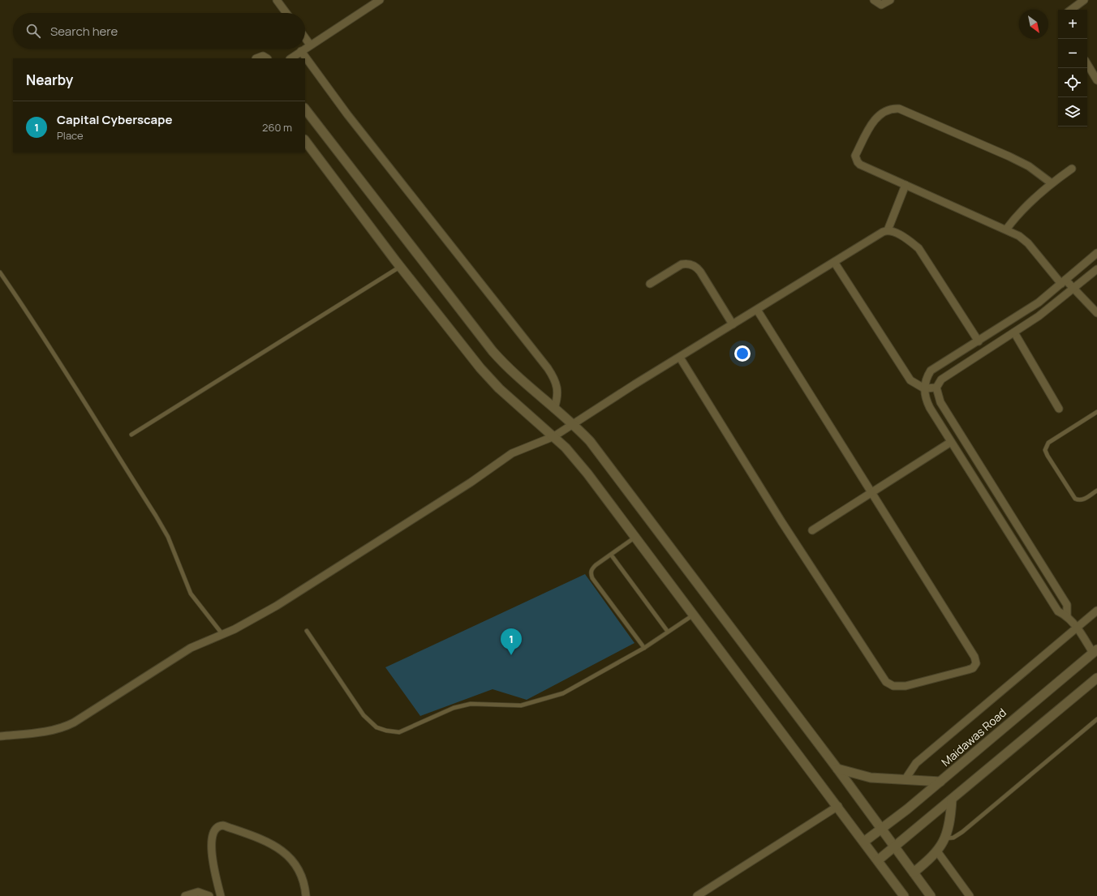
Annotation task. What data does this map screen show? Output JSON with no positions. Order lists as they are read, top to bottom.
{
  "streets": {
    "street": ["Maidawas Road"]
  },
  "north": "bottom right",
  "page": {
    "map_buttons": ["+", "−"],
    "search": "Search here",
    "heading": "Nearby",
    "list": [
      {
        "mark": "1",
        "name": "Capital Cyberscape",
        "note": "Place",
        "value": "260 m"
      }
    ],
    "pins": "1"
  }
}
